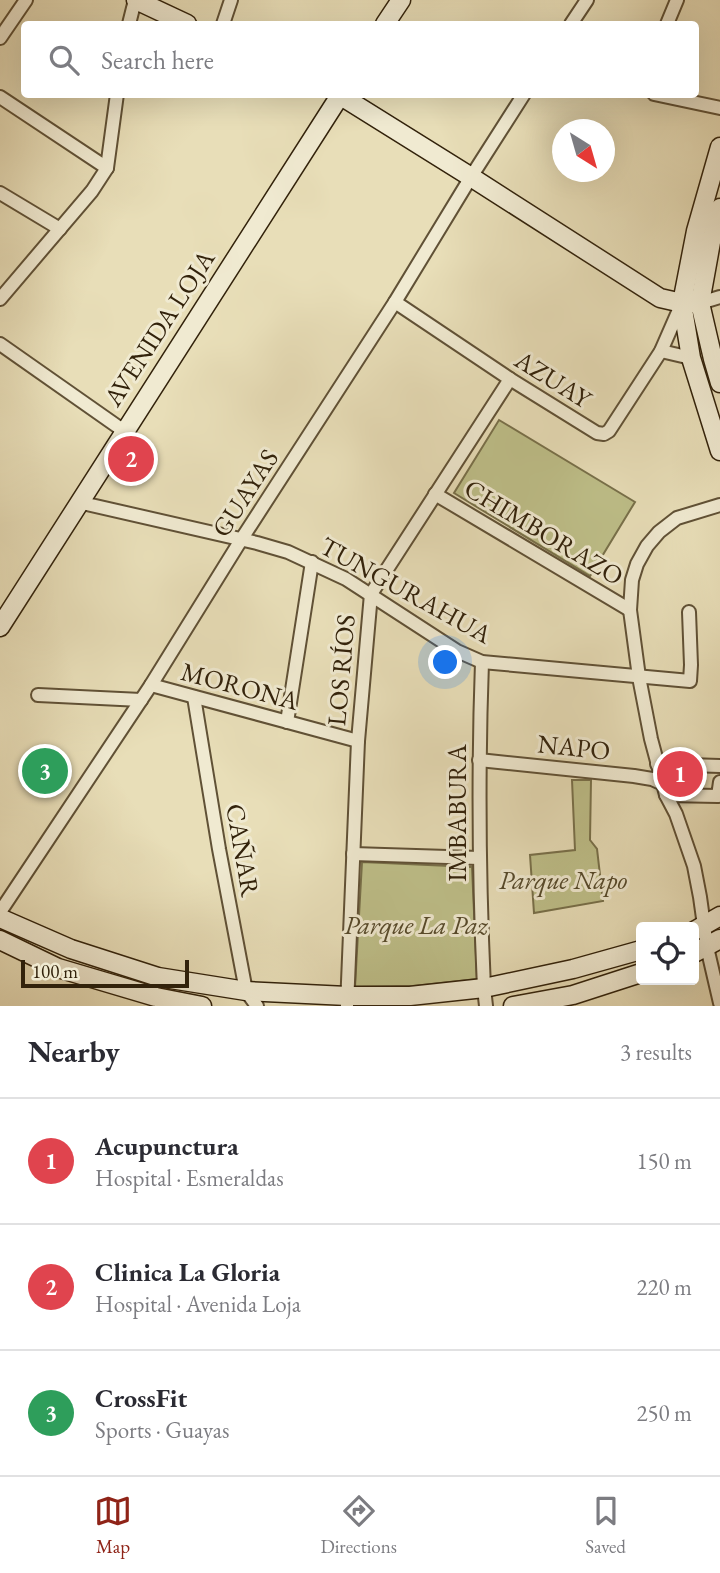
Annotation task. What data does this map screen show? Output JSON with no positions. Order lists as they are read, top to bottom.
{
  "streets": {
    "main road": ["AVENIDA LOJA"],
    "street": [
      "AZUAY",
      "GUAYAS",
      "CHIMBORAZO",
      "TUNGURAHUA",
      "LOS RÍOS",
      "MORONA",
      "NAPO",
      "IMBABURA",
      "CAÑAR"
    ]
  },
  "crossings": [
    ["AVENIDA LOJA", "TUNGURAHUA"],
    ["AZUAY", "GUAYAS"],
    ["AZUAY", "LOS RÍOS"],
    ["GUAYAS", "TUNGURAHUA"],
    ["GUAYAS", "MORONA"],
    ["CHIMBORAZO", "LOS RÍOS"],
    ["TUNGURAHUA", "LOS RÍOS"],
    ["TUNGURAHUA", "IMBABURA"],
    ["LOS RÍOS", "MORONA"],
    ["MORONA", "CAÑAR"],
    ["NAPO", "IMBABURA"]
  ],
  "parks": ["Parque Napo", "Parque La Paz"],
  "scale_bar": "100 m",
  "north": "bottom right",
  "page": {
    "search": "Search here",
    "pins": ["2", "3", "1"],
    "scale": "100 m",
    "heading": ["Nearby", "3 results"],
    "list": [
      {
        "mark": "1",
        "name": "Acupunctura",
        "note": "Hospital · Esmeraldas",
        "value": "150 m"
      },
      {
        "mark": "2",
        "name": "Clinica La Gloria",
        "note": "Hospital · Avenida Loja",
        "value": "220 m"
      },
      {
        "mark": "3",
        "name": "CrossFit",
        "note": "Sports · Guayas",
        "value": "250 m"
      }
    ],
    "nav": ["Map", "Directions", "Saved"]
  }
}
